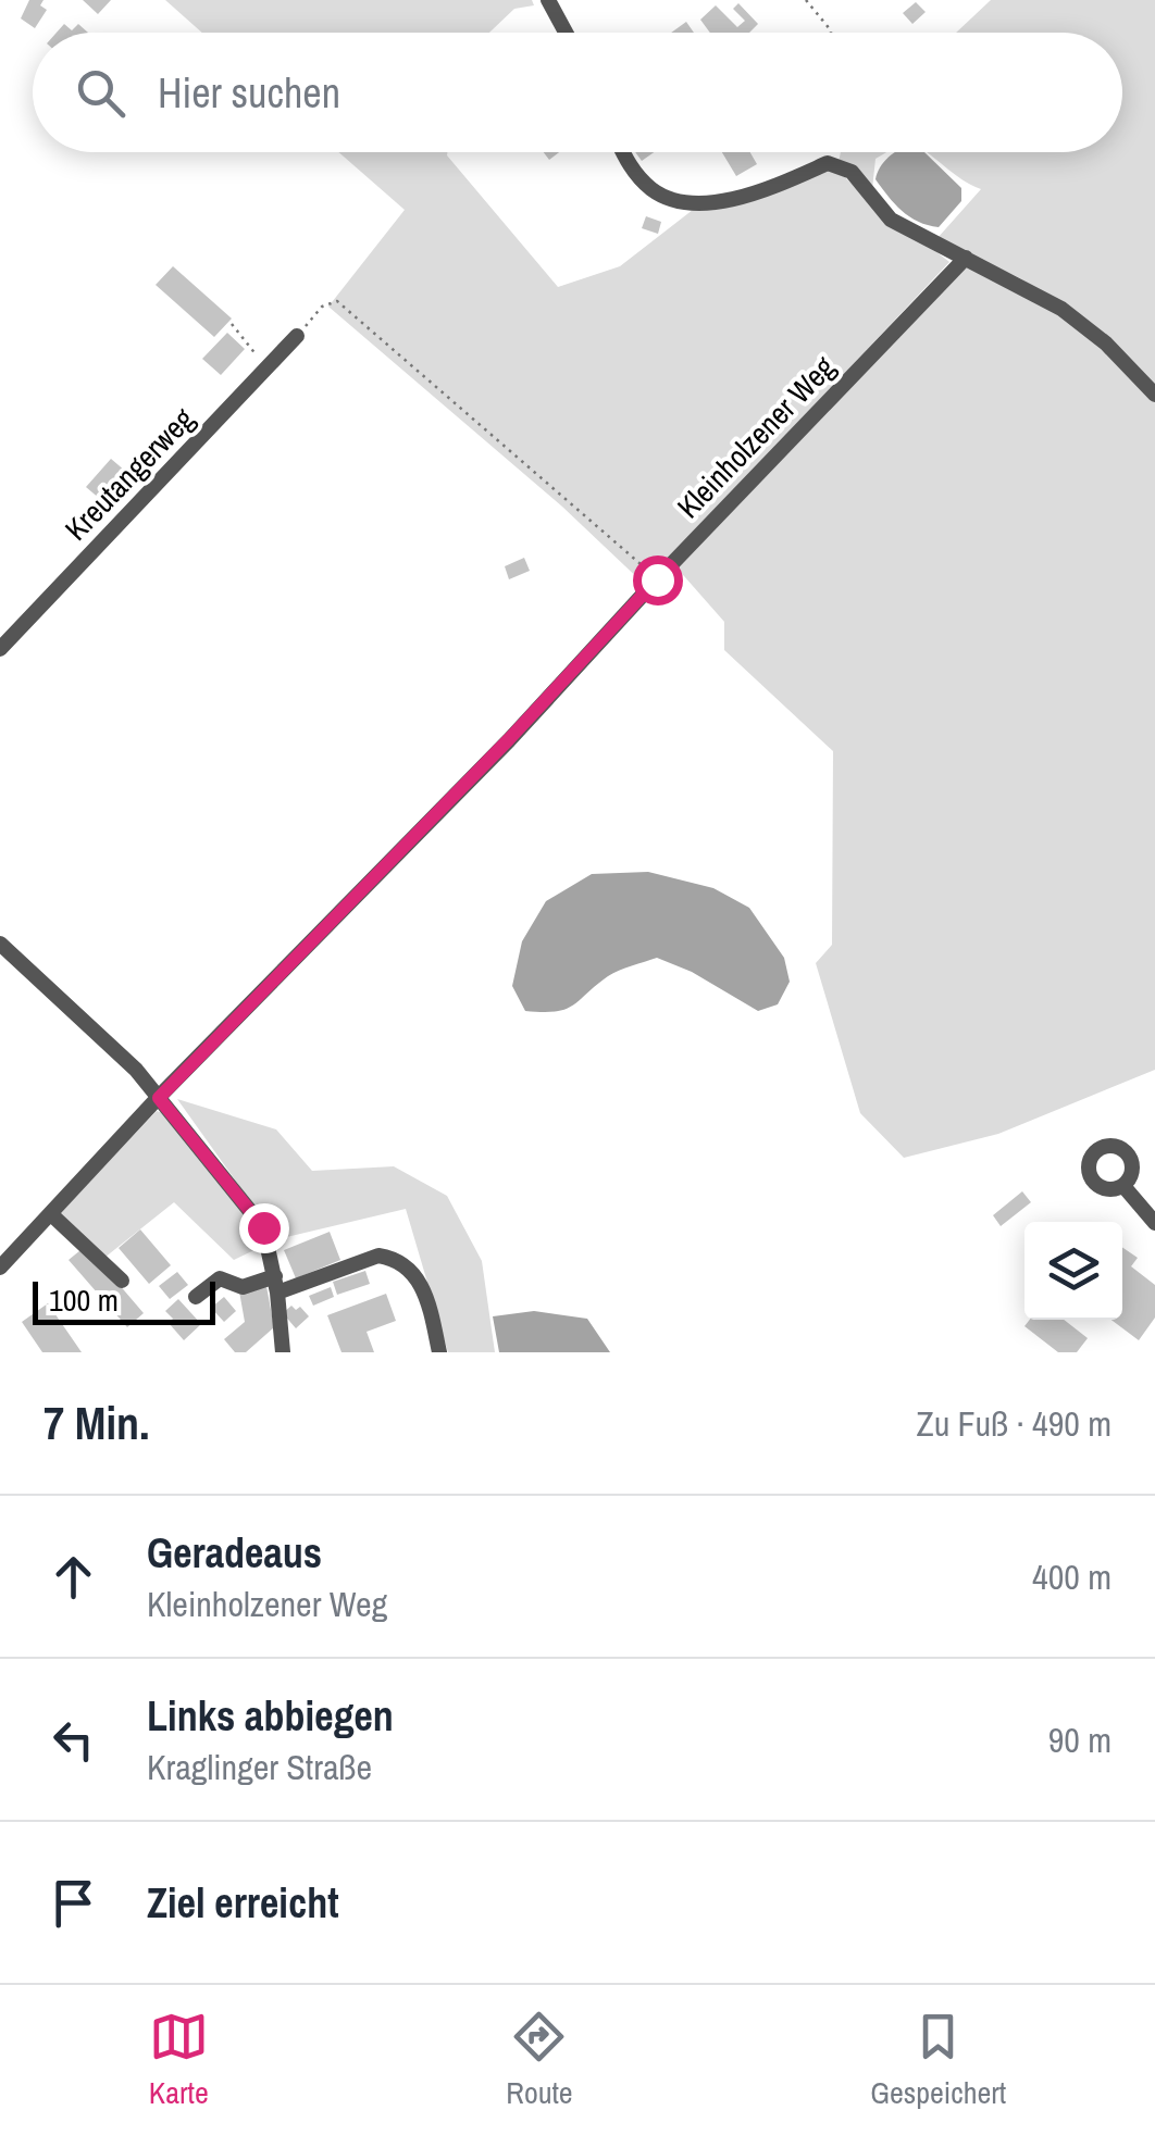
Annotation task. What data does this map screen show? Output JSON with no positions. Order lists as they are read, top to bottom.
{
  "streets": {
    "street": ["Kleinholzener Weg", "Kreutangerweg"]
  },
  "scale_bar": "100 m",
  "page": {
    "search": "Hier suchen",
    "scale": "100 m",
    "heading": ["7 Min.", "Zu Fuß · 490 m"],
    "list": [
      ["Geradeaus", "Kleinholzener Weg", "400 m"],
      ["Links abbiegen", "Kraglinger Straße", "90 m"],
      "Ziel erreicht"
    ],
    "nav": ["Karte", "Route", "Gespeichert"]
  }
}
